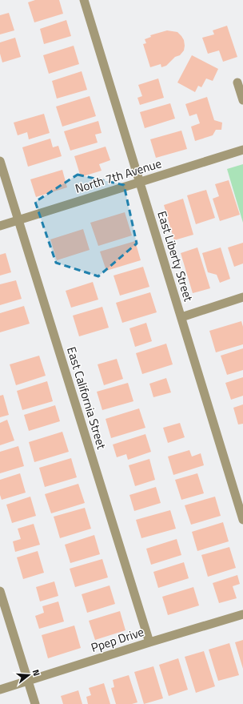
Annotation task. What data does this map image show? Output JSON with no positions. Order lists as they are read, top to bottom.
{
  "streets": {
    "street": [
      "North 7th Avenue",
      "East Liberty Street",
      "East California Street",
      "Ppep Drive"
    ]
  },
  "crossings": [
    ["North 7th Avenue", "East Liberty Street"],
    ["North 7th Avenue", "East California Street"],
    ["East California Street", "Ppep Drive"]
  ],
  "north": "right"
}
